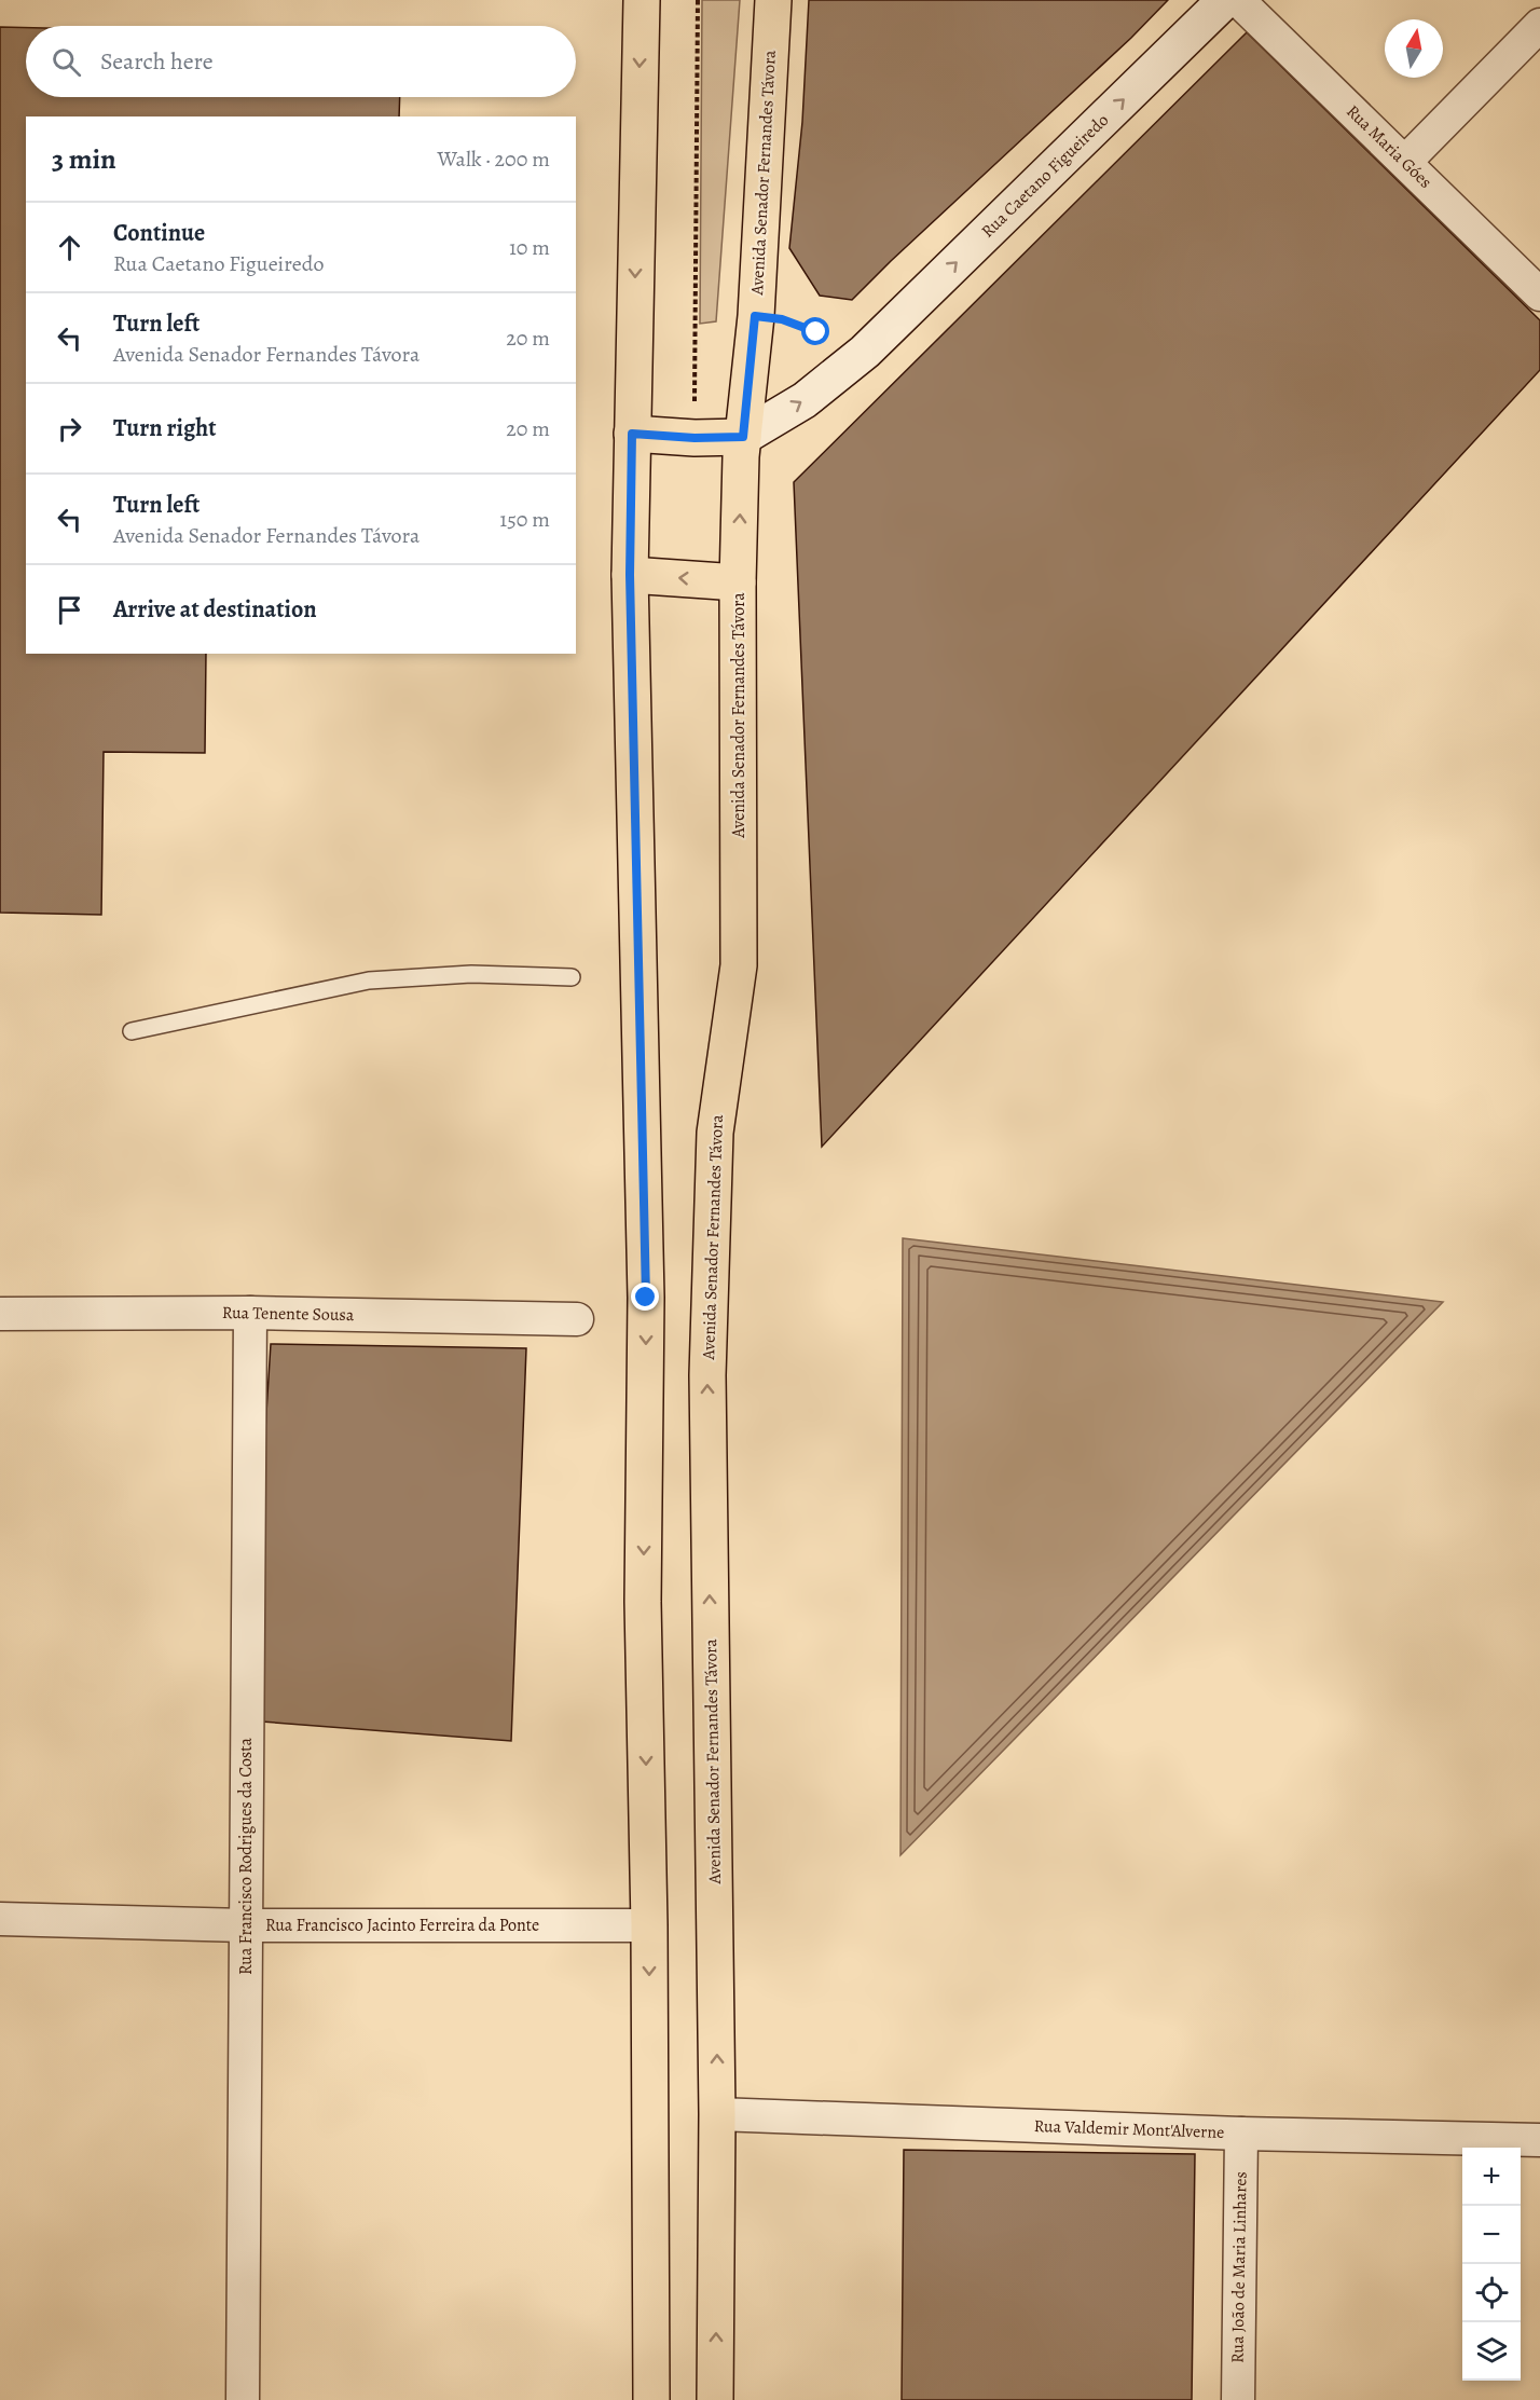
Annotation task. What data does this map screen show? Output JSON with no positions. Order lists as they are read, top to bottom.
{
  "streets": {
    "main road": ["Avenida Senador Fernandes Távora", "Rua Caetano Figueiredo"],
    "street": [
      "Rua Maria Góes",
      "Rua Tenente Sousa",
      "Rua Francisco Rodrigues da Costa",
      "Rua Francisco Jacinto Ferreira da Ponte",
      "Rua Valdemir Mont'Alverne",
      "Rua João de Maria Linhares"
    ]
  },
  "crossings": [
    ["Avenida Senador Fernandes Távora", "Rua Caetano Figueiredo"],
    ["Avenida Senador Fernandes Távora", "Rua Valdemir Mont'Alverne"],
    ["Rua Tenente Sousa", "Rua Francisco Rodrigues da Costa"],
    ["Rua Francisco Rodrigues da Costa", "Rua Francisco Jacinto Ferreira da Ponte"],
    ["Rua Valdemir Mont'Alverne", "Rua João de Maria Linhares"]
  ],
  "one_way": ["Rua Caetano Figueiredo"],
  "north": "top",
  "page": {
    "search": "Search here",
    "heading": ["3 min", "Walk · 200 m"],
    "list": [
      ["Continue", "Rua Caetano Figueiredo", "10 m"],
      ["Turn left", "Avenida Senador Fernandes Távora", "20 m"],
      ["Turn right", "20 m"],
      ["Turn left", "Avenida Senador Fernandes Távora", "150 m"],
      "Arrive at destination"
    ],
    "map_buttons": ["+", "−"]
  }
}
